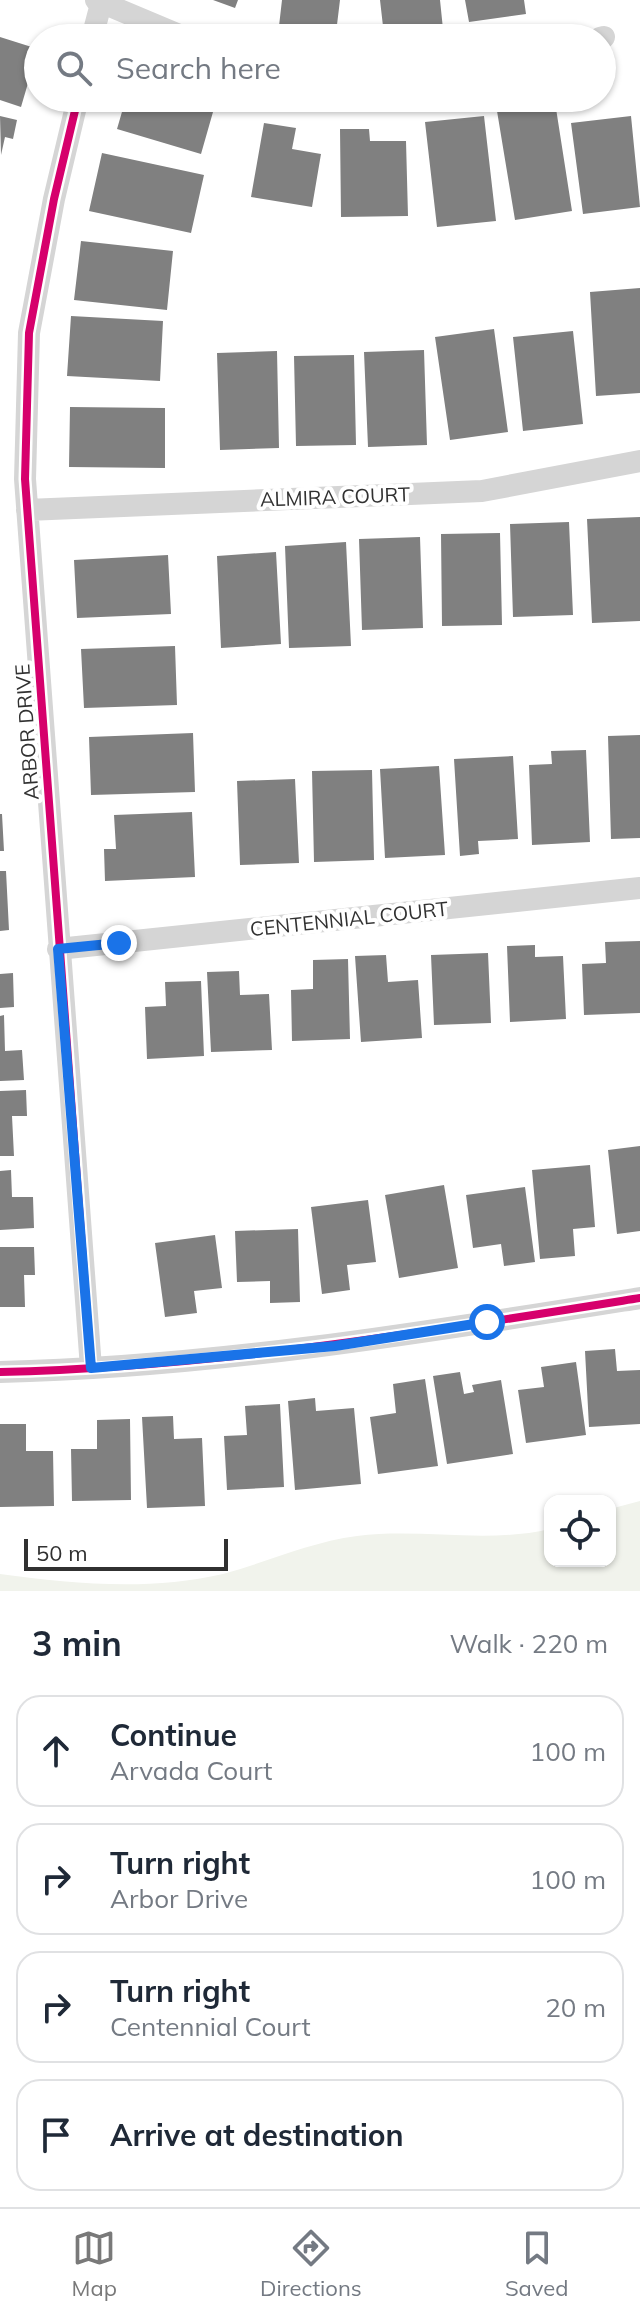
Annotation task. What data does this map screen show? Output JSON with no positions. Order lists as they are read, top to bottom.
{
  "streets": {
    "street": ["ALMIRA COURT", "ARBOR DRIVE", "CENTENNIAL COURT"]
  },
  "crossings": [
    ["ALMIRA COURT", "ARBOR DRIVE"],
    ["ARBOR DRIVE", "CENTENNIAL COURT"]
  ],
  "scale_bar": "50 m",
  "page": {
    "search": "Search here",
    "scale": "50 m",
    "heading": ["3 min", "Walk · 220 m"],
    "list": [
      ["Continue", "Arvada Court", "100 m"],
      ["Turn right", "Arbor Drive", "100 m"],
      ["Turn right", "Centennial Court", "20 m"],
      "Arrive at destination"
    ],
    "nav": ["Map", "Directions", "Saved"]
  }
}
